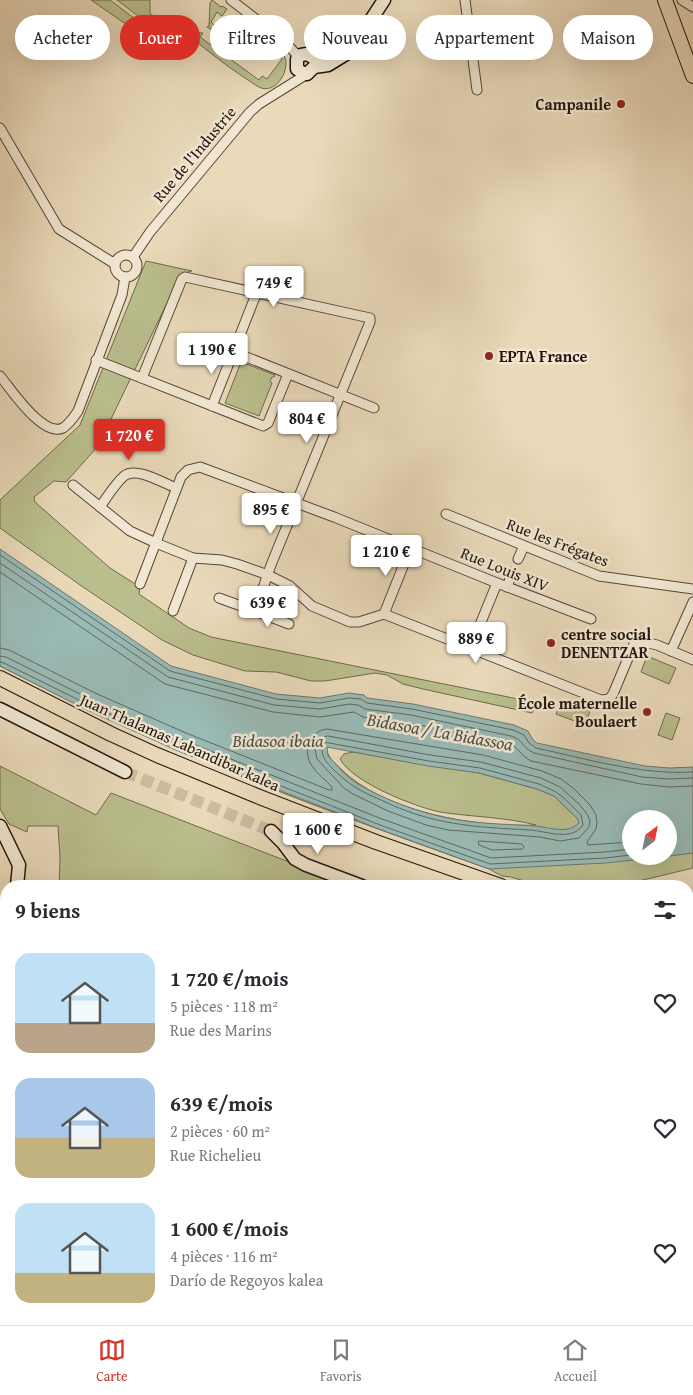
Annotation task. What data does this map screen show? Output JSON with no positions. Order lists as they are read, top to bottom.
{
  "streets": {
    "main road": ["Juan Thalamas Labandibar kalea"],
    "street": ["Rue de l'Industrie", "Rue les Frégates", "Rue Louis XIV"]
  },
  "water": ["Bidasoa / La Bidassoa", "Bidasoa ibaia"],
  "places": [
    "Campanile",
    "EPTA France",
    "centre social DENENTZAR",
    "École maternelle Boulaert"
  ],
  "north": "top right",
  "page": {
    "chip": [
      "Acheter",
      "Louer",
      "Filtres",
      "Nouveau",
      "Appartement",
      "Maison"
    ],
    "price": [
      "749 €",
      "1 190 €",
      "804 €",
      "1 720 €",
      "895 €",
      "1 210 €",
      "639 €",
      "889 €",
      "1 600 €"
    ],
    "heading": "9 biens",
    "list": [
      {
        "name": "1 720 €/mois",
        "note": "5 pièces · 118 m² · Rue des Marins"
      },
      {
        "name": "639 €/mois",
        "note": "2 pièces · 60 m² · Rue Richelieu"
      },
      {
        "name": "1 600 €/mois",
        "note": "4 pièces · 116 m² · Darío de Regoyos kalea"
      }
    ],
    "tabs": ["Carte", "Favoris", "Accueil"]
  }
}
